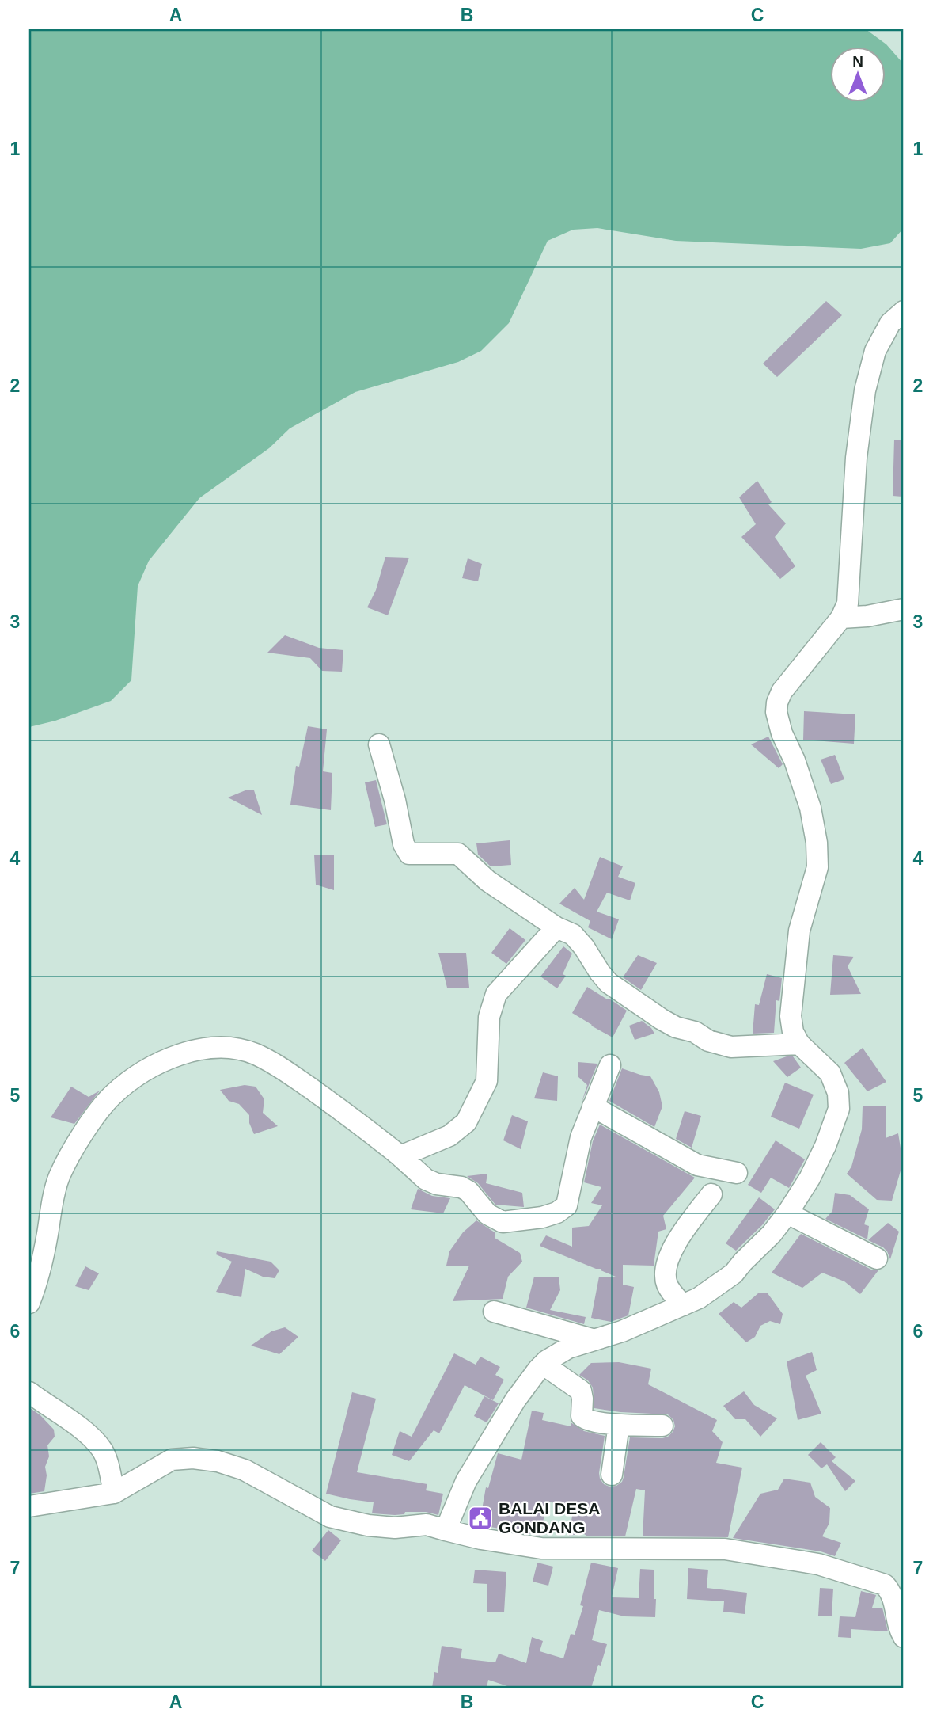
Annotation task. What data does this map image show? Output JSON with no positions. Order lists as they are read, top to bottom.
{
  "places": {
    "public building": ["BALAI DESA GONDANG"]
  },
  "north": "top",
  "grid": {
    "columns": ["A", "B", "C"],
    "rows": [
      "1",
      "2",
      "3",
      "4",
      "5",
      "6",
      "7"
    ]
  }
}
